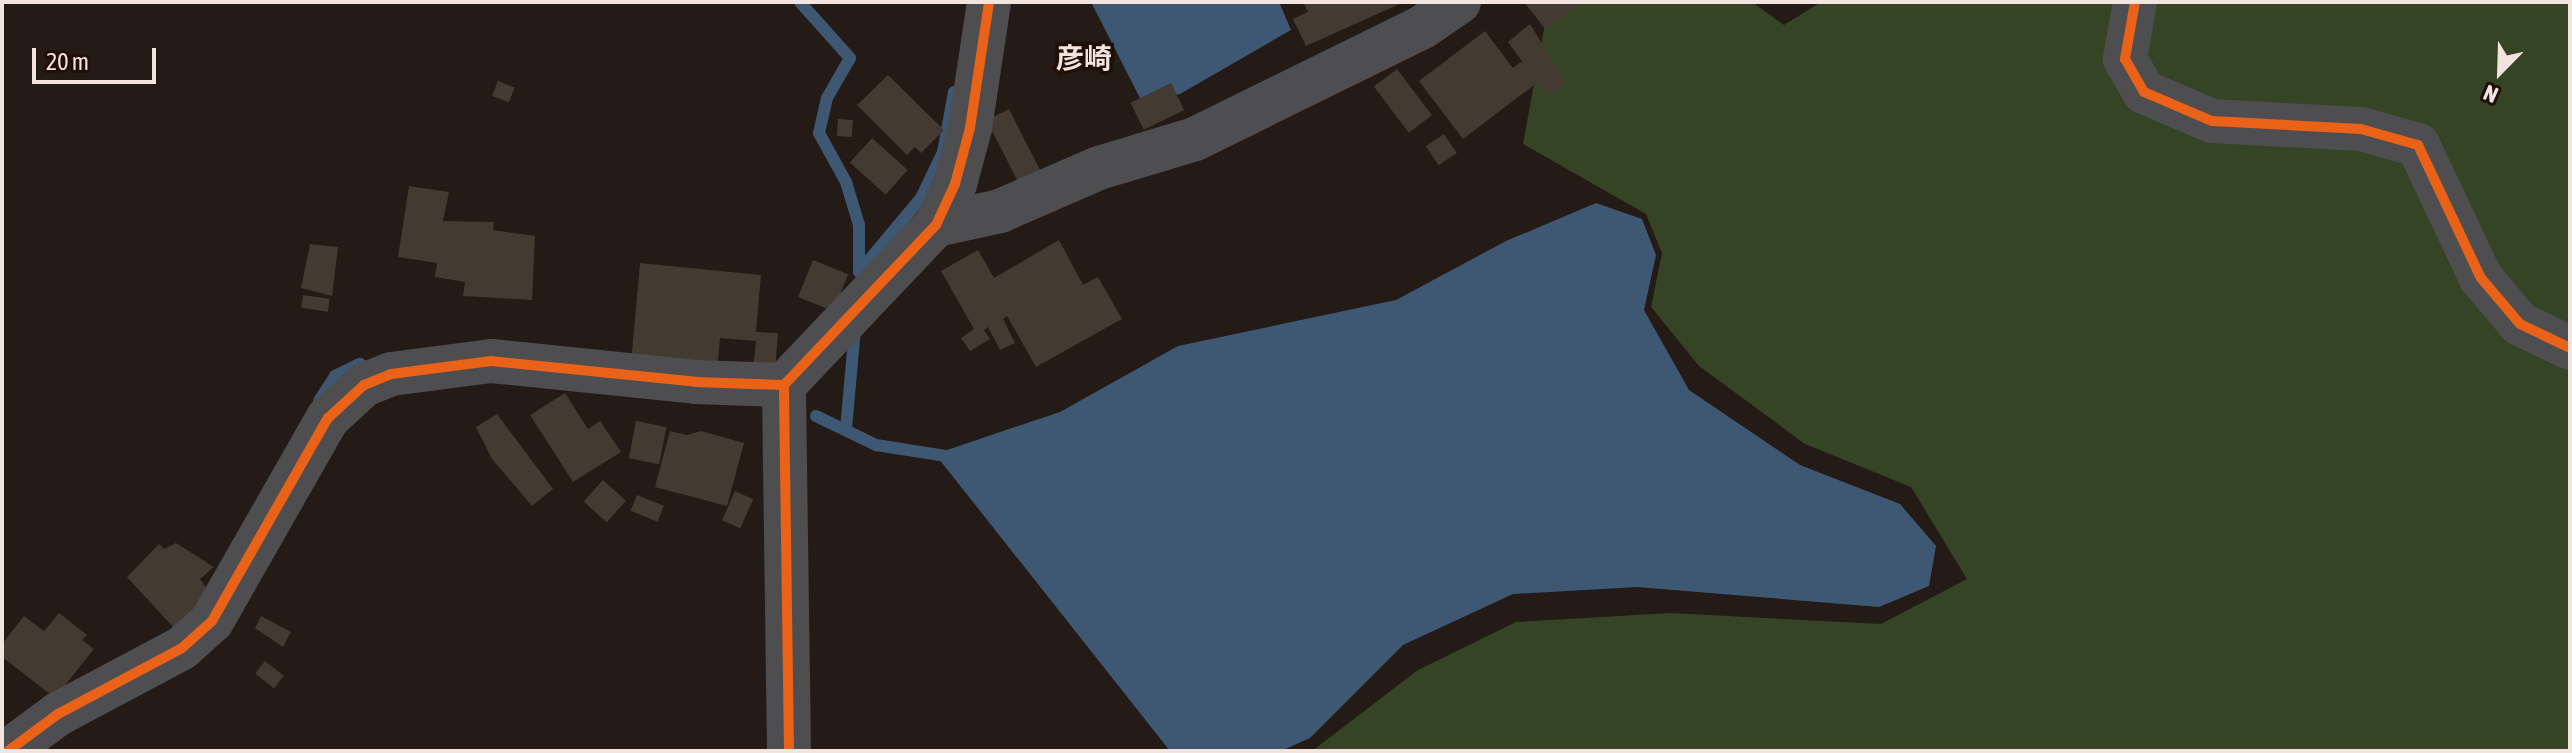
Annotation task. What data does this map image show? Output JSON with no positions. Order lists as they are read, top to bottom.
{
  "districts": ["彦崎"],
  "scale_bar": "20 m",
  "north": "bottom left"
}
